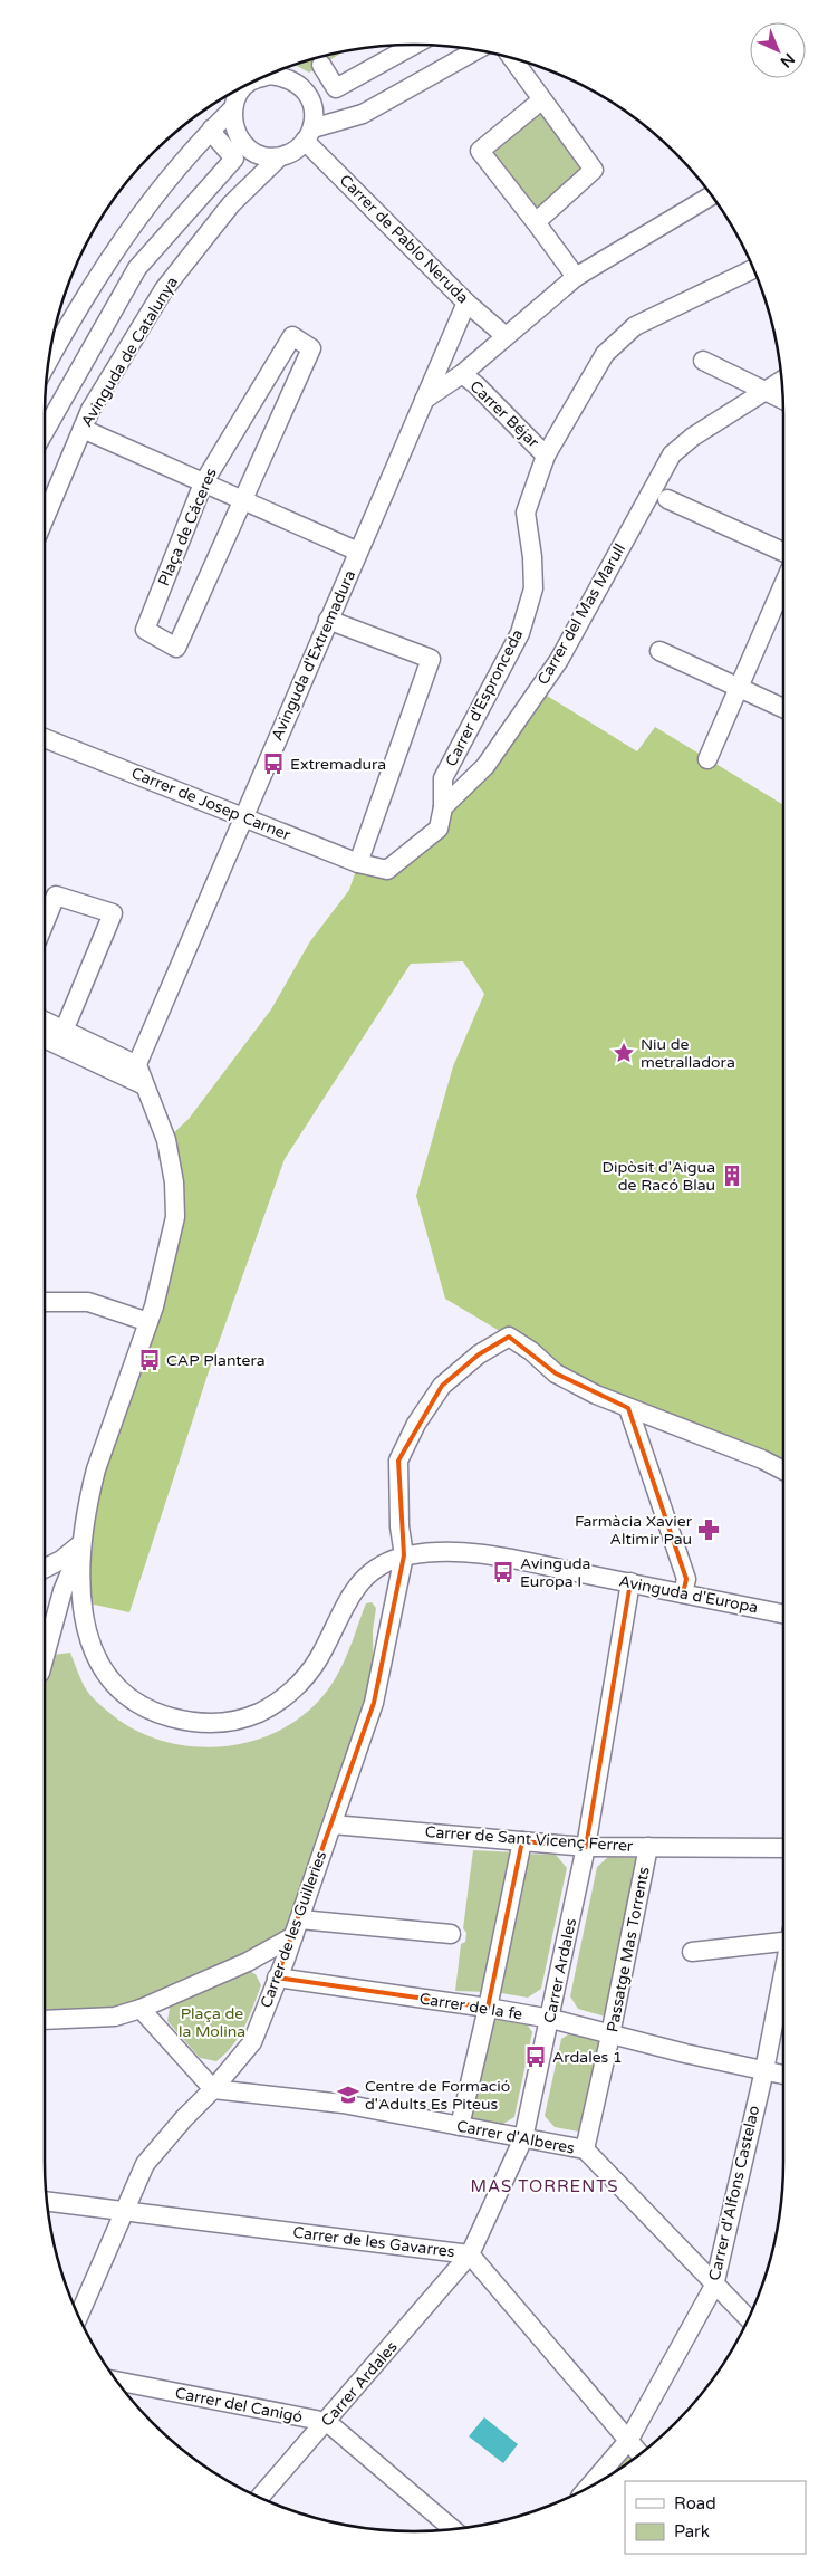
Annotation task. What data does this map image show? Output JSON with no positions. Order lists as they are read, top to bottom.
{
  "streets": {
    "street": [
      "Carrer de Pablo Neruda",
      "Avinguda de Catalunya",
      "Carrer Béjar",
      "Plaça de Cáceres",
      "Carrer del Mas Marull",
      "Avinguda d'Extremadura",
      "Carrer d'Espronceda",
      "Carrer de Josep Carner",
      "Avinguda d'Europa",
      "Carrer de Sant Vicenç Ferrer",
      "Carrer de les Guilleries",
      "Passatge Mas Torrents",
      "Carrer Ardales",
      "Carrer de la fe",
      "Carrer d'Alberes",
      "Carrer d'Alfons Castelao",
      "Carrer de les Gavarres",
      "Carrer del Canigó"
    ]
  },
  "crossings": [
    ["Carrer de Pablo Neruda", "Avinguda d'Extremadura"],
    ["Carrer Béjar", "Carrer d'Espronceda"],
    ["Carrer del Mas Marull", "Carrer d'Espronceda"],
    ["Carrer del Mas Marull", "Carrer de Josep Carner"],
    ["Avinguda d'Extremadura", "Carrer de Josep Carner"],
    ["Avinguda d'Extremadura", "Avinguda d'Europa"],
    ["Avinguda d'Europa", "Carrer de les Guilleries"],
    ["Avinguda d'Europa", "Carrer Ardales"],
    ["Carrer de Sant Vicenç Ferrer", "Carrer de les Guilleries"],
    ["Carrer de Sant Vicenç Ferrer", "Passatge Mas Torrents"],
    ["Carrer de Sant Vicenç Ferrer", "Carrer Ardales"],
    ["Carrer de les Guilleries", "Carrer de la fe"],
    ["Carrer de les Guilleries", "Carrer d'Alberes"],
    ["Carrer de les Guilleries", "Carrer de les Gavarres"],
    ["Passatge Mas Torrents", "Carrer de la fe"],
    ["Passatge Mas Torrents", "Carrer d'Alberes"],
    ["Carrer Ardales", "Carrer de la fe"],
    ["Carrer Ardales", "Carrer d'Alberes"],
    ["Carrer Ardales", "Carrer de les Gavarres"],
    ["Carrer Ardales", "Carrer del Canigó"],
    ["Carrer de la fe", "Carrer d'Alfons Castelao"],
    ["Carrer d'Alberes", "Carrer d'Alfons Castelao"],
    ["Carrer d'Alfons Castelao", "Carrer de les Gavarres"]
  ],
  "districts": ["MAS TORRENTS"],
  "parks": ["Plaça de la Molina"],
  "places": {
    "bus stop": [
      "Extremadura",
      "CAP Plantera",
      "Avinguda Europa I",
      "Ardales 1"
    ],
    "place": ["Niu de metralladora"],
    "building": ["Dipòsit d'Aigua de Racó Blau"],
    "pharmacy": ["Farmàcia Xavier Altimir Pau"],
    "school or university": ["Centre de Formació d'Adults Es Piteus"]
  },
  "legend": ["Road", "Park"],
  "north": "bottom right"
}
